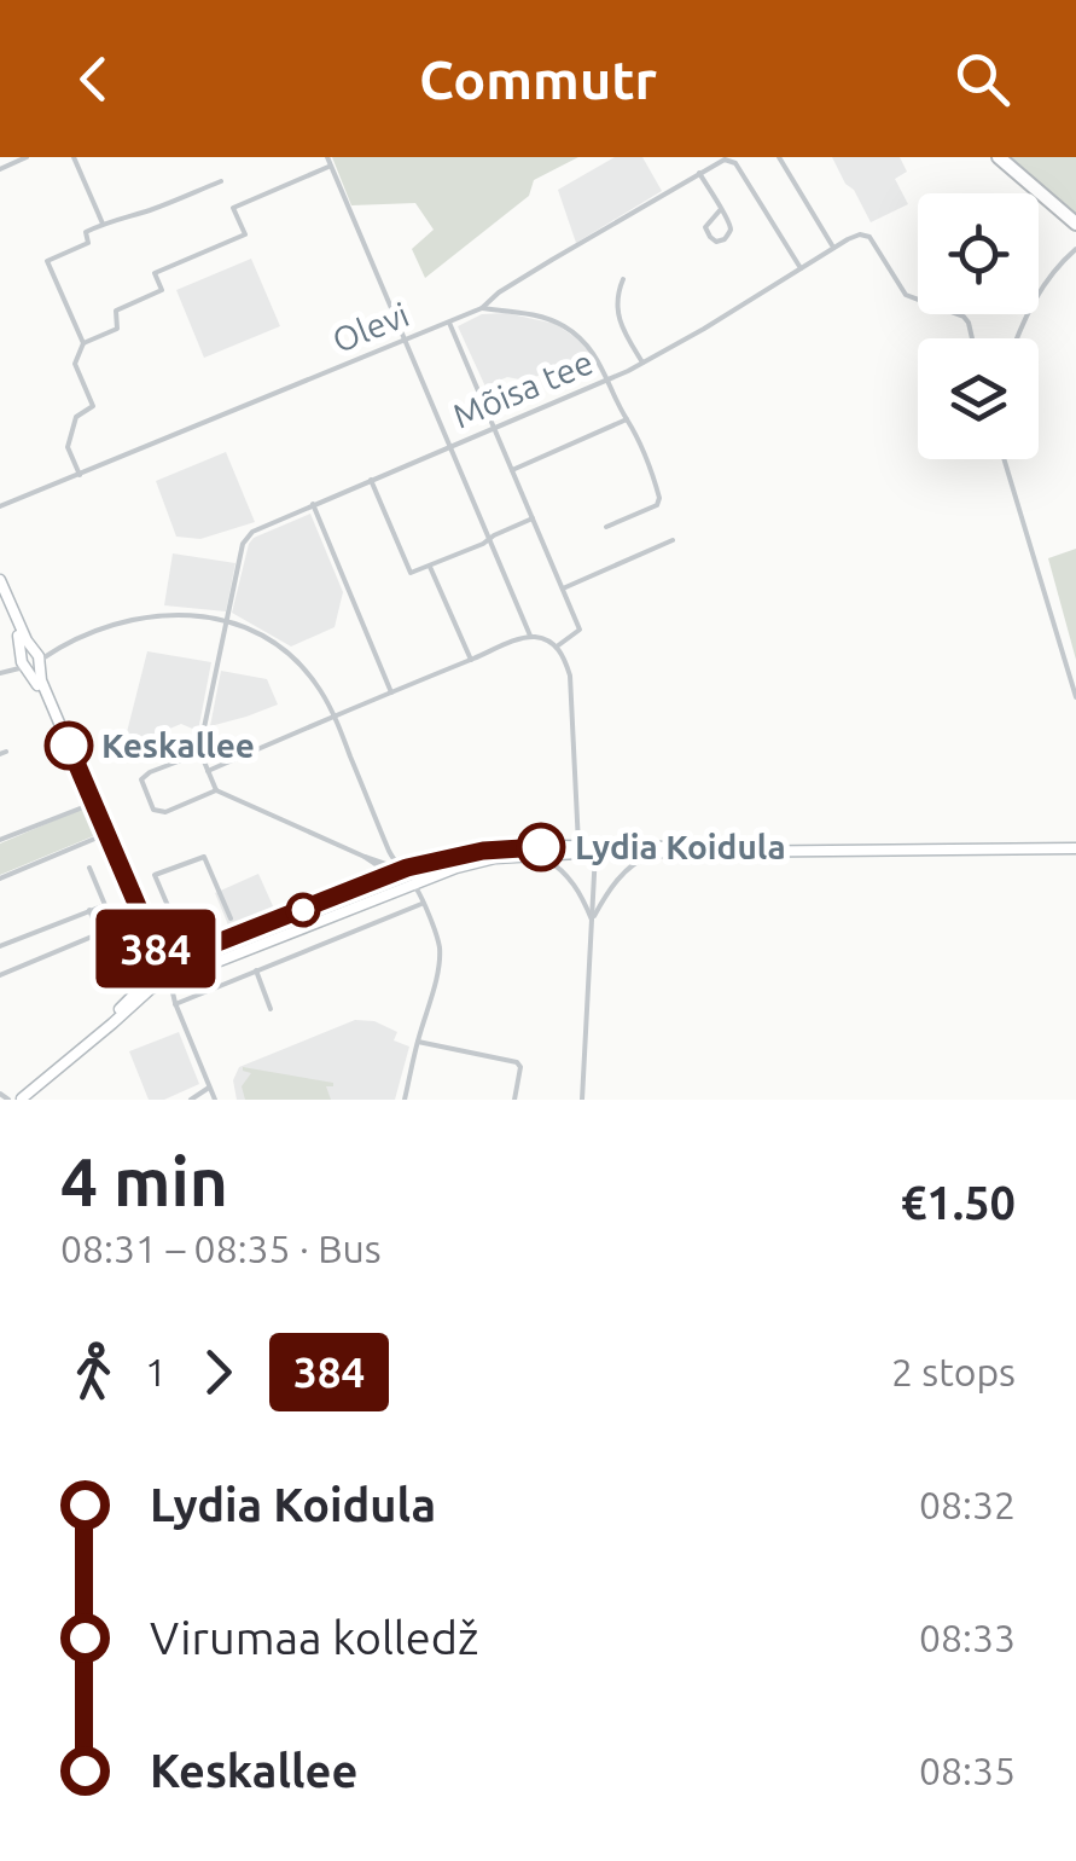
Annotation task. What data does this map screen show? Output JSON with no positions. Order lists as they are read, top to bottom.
{
  "streets": {
    "street": ["Olevi", "Mõisa tee"]
  },
  "places": ["Keskallee", "Lydia Koidula"],
  "lines": ["bus line 384"],
  "page": {
    "header": "Commutr",
    "on_map": "384",
    "heading": ["4 min", "08:31 – 08:35 · Bus", "€1.50"],
    "legs": ["1", "384", "2 stops"],
    "list": [
      {
        "name": "Lydia Koidula",
        "value": "08:32"
      },
      {
        "name": "Virumaa kolledž",
        "value": "08:33"
      },
      {
        "name": "Keskallee",
        "value": "08:35"
      }
    ]
  }
}
